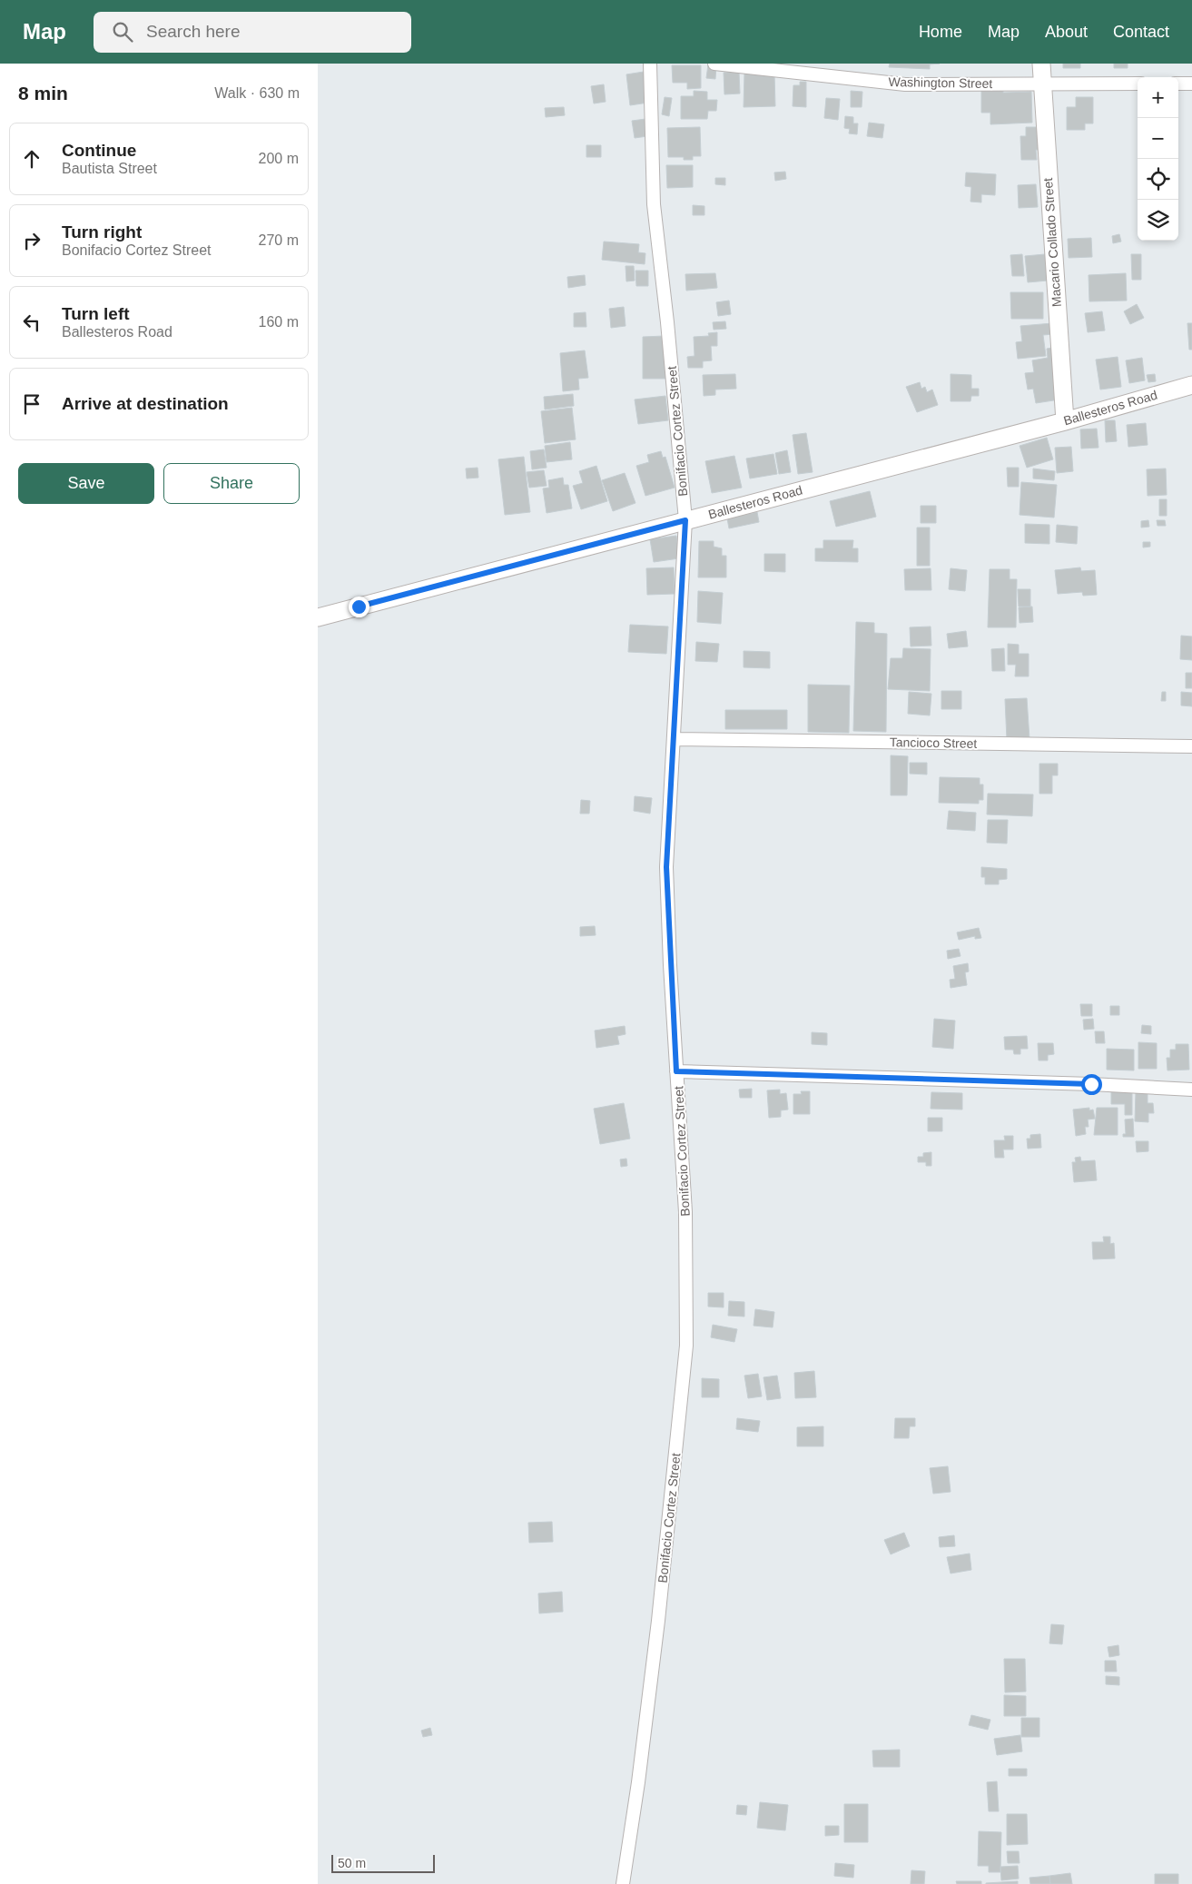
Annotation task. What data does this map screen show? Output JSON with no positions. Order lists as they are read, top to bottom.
{
  "streets": {
    "main road": ["Macario Collado Street", "Ballesteros Road"],
    "street": ["Washington Street", "Bonifacio Cortez Street", "Tancioco Street"]
  },
  "crossings": [
    ["Washington Street", "Macario Collado Street"],
    ["Macario Collado Street", "Ballesteros Road"],
    ["Ballesteros Road", "Bonifacio Cortez Street"],
    ["Bonifacio Cortez Street", "Tancioco Street"]
  ],
  "scale_bar": "50 m",
  "page": {
    "header": "Map",
    "search": "Search here",
    "nav": [
      "Home",
      "Map",
      "About",
      "Contact"
    ],
    "heading": ["8 min", "Walk · 630 m"],
    "map_buttons": ["+", "−"],
    "list": [
      ["Continue", "Bautista Street", "200 m"],
      ["Turn right", "Bonifacio Cortez Street", "270 m"],
      ["Turn left", "Ballesteros Road", "160 m"],
      "Arrive at destination"
    ],
    "buttons": ["Save", "Share"],
    "scale": "50 m"
  }
}
